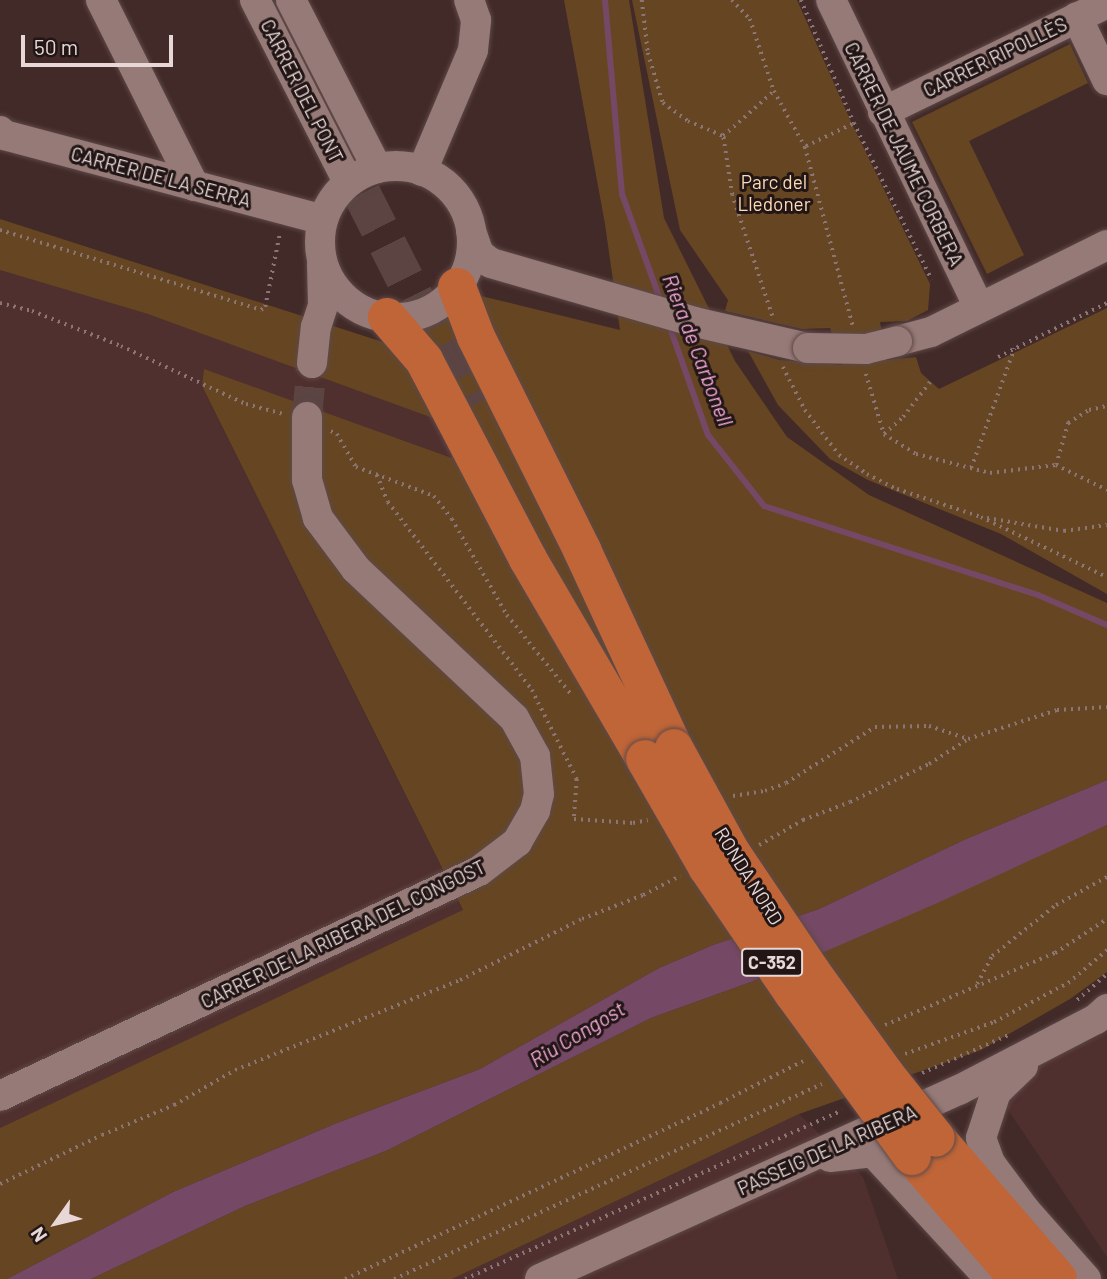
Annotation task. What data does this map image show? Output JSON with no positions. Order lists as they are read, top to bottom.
{
  "streets": {
    "highway": ["RONDA NORD", "C-352"],
    "street": [
      "CARRER RIPOLLÈS",
      "CARRER DEL PONT",
      "CARRER DE JAUME CORBERA",
      "CARRER DE LA SERRA",
      "CARRER DE LA RIBERA DEL CONGOST",
      "PASSEIG DE LA RIBERA"
    ]
  },
  "crossings": [
    ["CARRER RIPOLLÈS", "CARRER DE JAUME CORBERA"],
    ["CARRER DEL PONT", "CARRER DE LA SERRA"]
  ],
  "water": ["Riera de Carbonell", "Riu Congost"],
  "parks": ["Parc del Lledoner"],
  "scale_bar": "50 m",
  "north": "bottom left"
}
